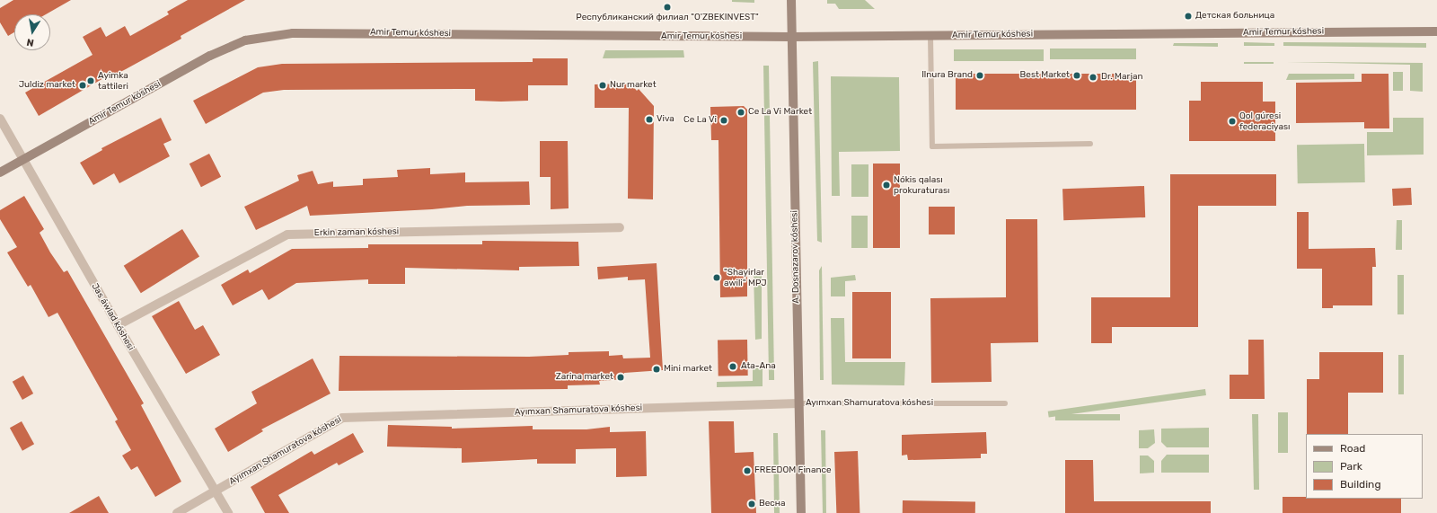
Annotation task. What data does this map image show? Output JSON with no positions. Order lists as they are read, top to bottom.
{
  "streets": {
    "main road": ["Amir Temur kóshesi", "A. Dosnazarov kóshesi"],
    "street": ["Erkin zaman kóshesi", "Jas áwlad kóshesi", "Ayımxan Shamuratova kóshesi"]
  },
  "crossings": [
    ["Amir Temur kóshesi", "A. Dosnazarov kóshesi"],
    ["Amir Temur kóshesi", "Jas áwlad kóshesi"],
    ["Erkin zaman kóshesi", "Jas áwlad kóshesi"],
    ["A. Dosnazarov kóshesi", "Ayımxan Shamuratova kóshesi"],
    ["Jas áwlad kóshesi", "Ayımxan Shamuratova kóshesi"]
  ],
  "places": [
    "Республиканский филиал \"O'ZBEKINVEST\"",
    "Детская больница",
    "Ilnura Brand",
    "Best Market",
    "Dr. Marjan",
    "Ayimka tattileri",
    "Juldiz market",
    "Nur market",
    "Ce La Vi Market",
    "Viva",
    "Ce La Vi",
    "Qol gúresi federaciyası",
    "Nókis qalası prokuraturası",
    "\"Shayirlar awili\" MPJ",
    "Ata-Ana",
    "Mini market",
    "Zarina market",
    "FREEDOM Finance",
    "Весна"
  ],
  "legend": ["Road", "Park", "Building"],
  "north": "bottom"
}
